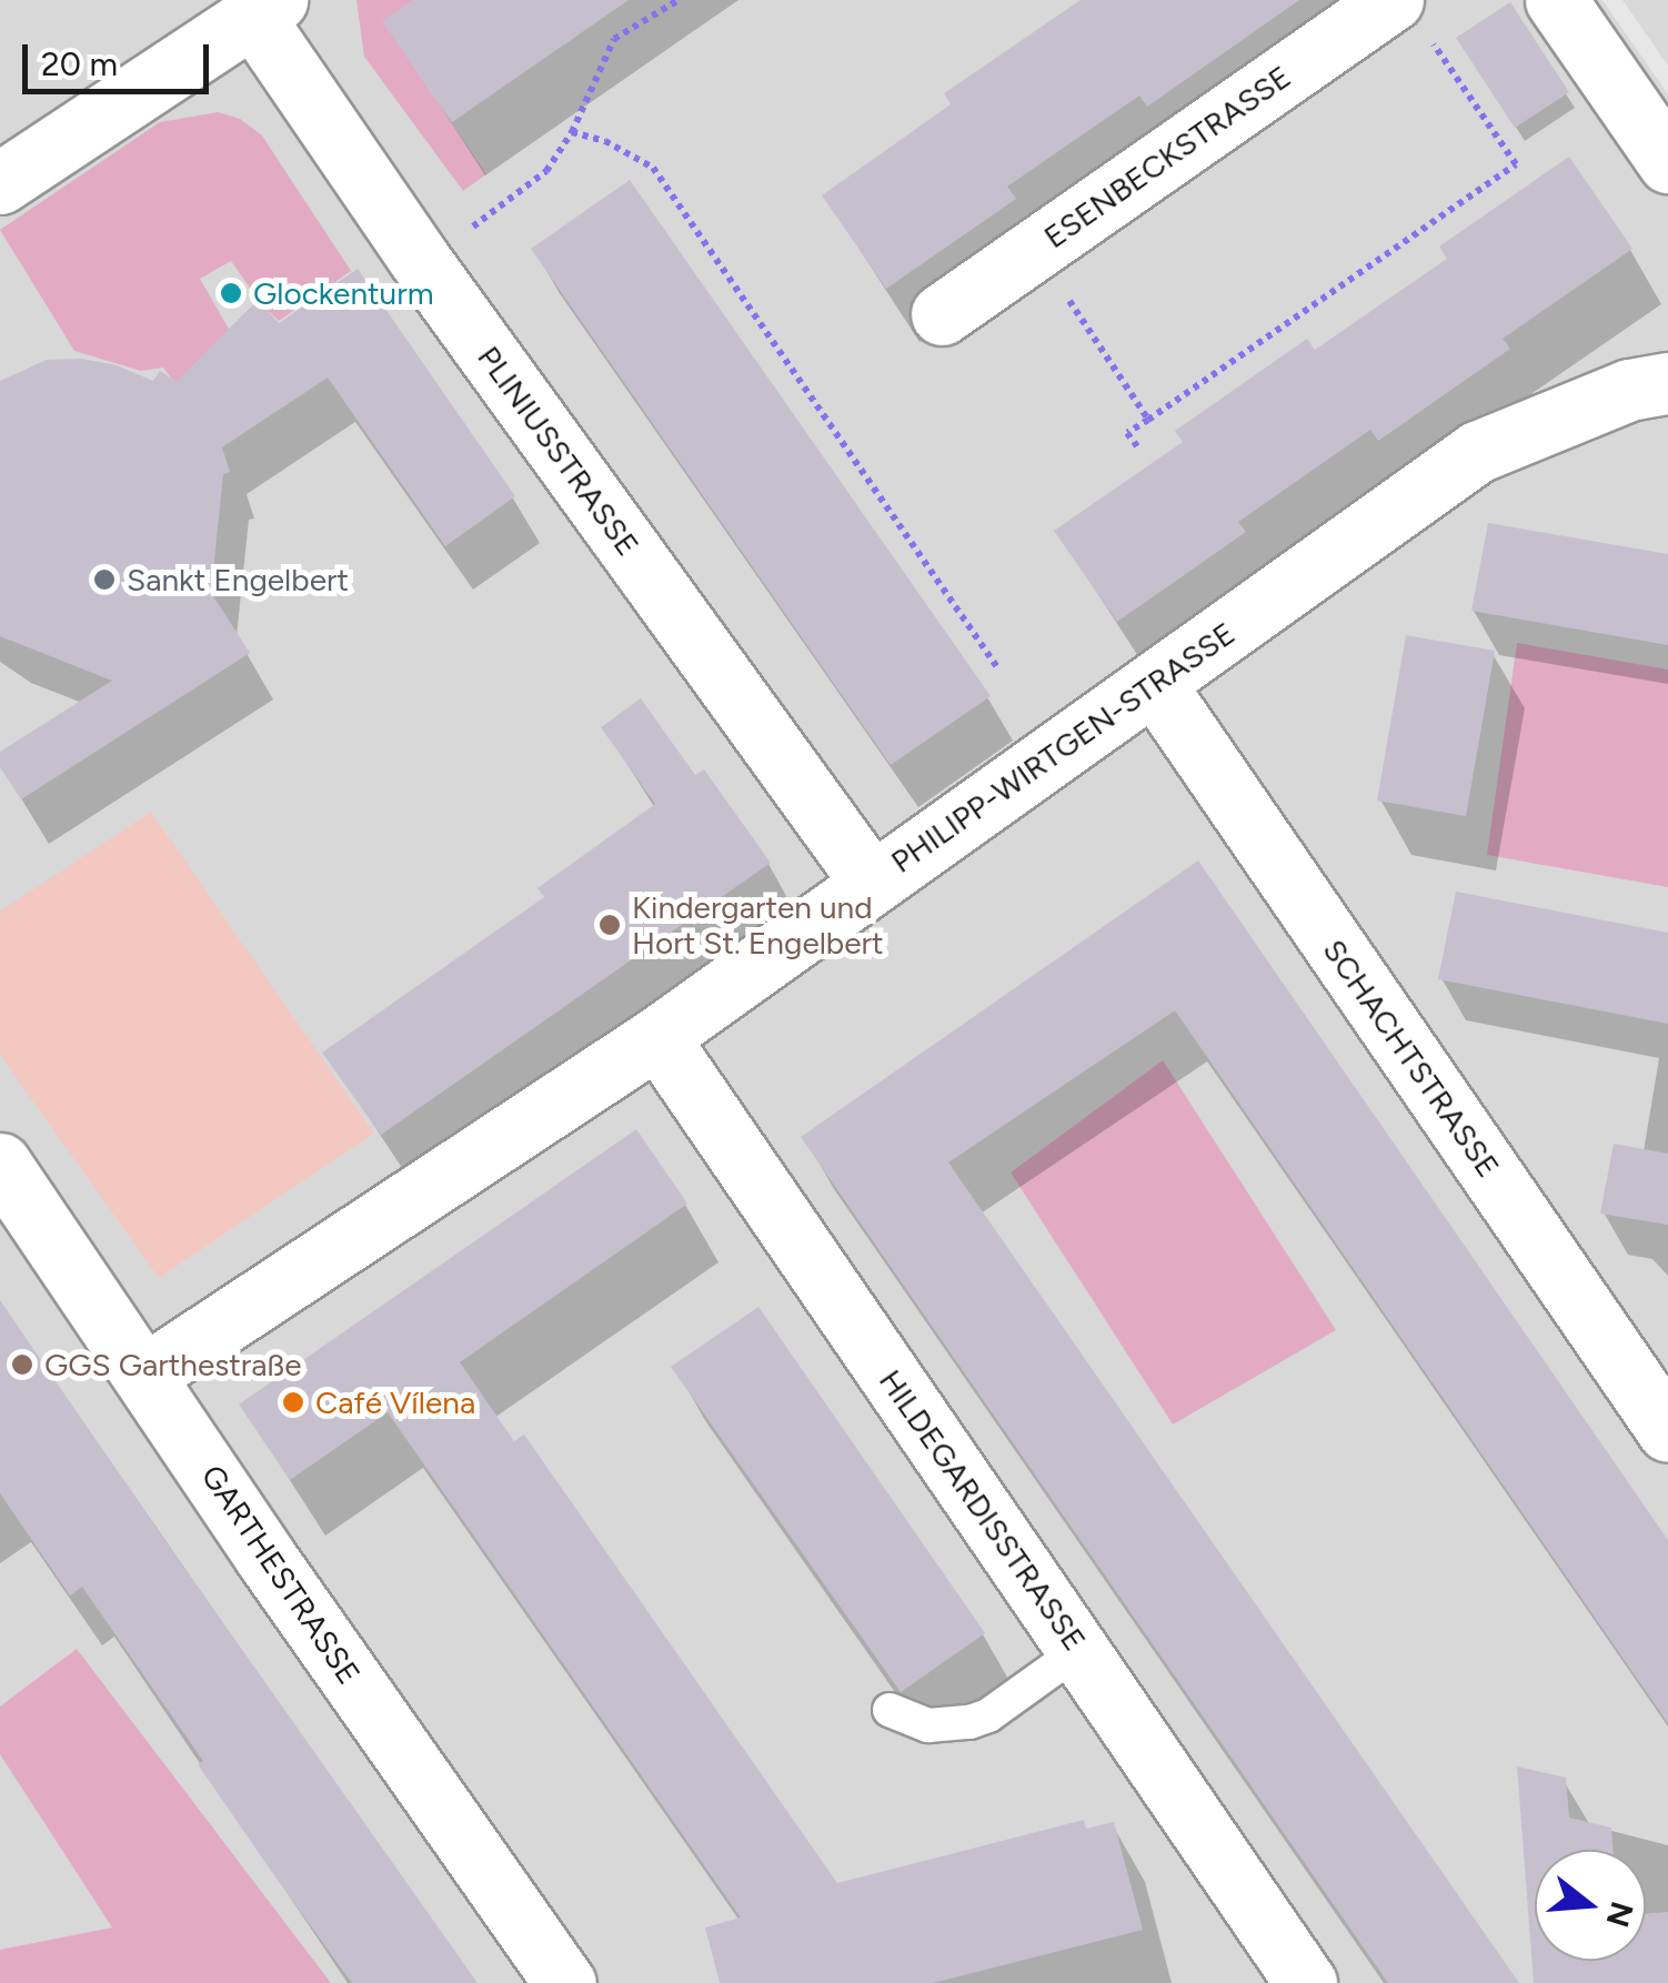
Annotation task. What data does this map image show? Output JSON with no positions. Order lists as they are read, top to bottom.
{
  "streets": {
    "street": [
      "ESENBECKSTRASSE",
      "PLINIUSSTRASSE",
      "PHILIPP-WIRTGEN-STRASSE",
      "SCHACHTSTRASSE",
      "HILDEGARDISSTRASSE",
      "GARTHESTRASSE"
    ]
  },
  "crossings": [
    ["PLINIUSSTRASSE", "PHILIPP-WIRTGEN-STRASSE"],
    ["PHILIPP-WIRTGEN-STRASSE", "SCHACHTSTRASSE"],
    ["PHILIPP-WIRTGEN-STRASSE", "HILDEGARDISSTRASSE"],
    ["PHILIPP-WIRTGEN-STRASSE", "GARTHESTRASSE"]
  ],
  "places": [
    "Glockenturm",
    "Sankt Engelbert",
    "Kindergarten und Hort St. Engelbert",
    "GGS Garthestraße",
    "Café Vílena"
  ],
  "scale_bar": "20 m",
  "north": "right"
}
